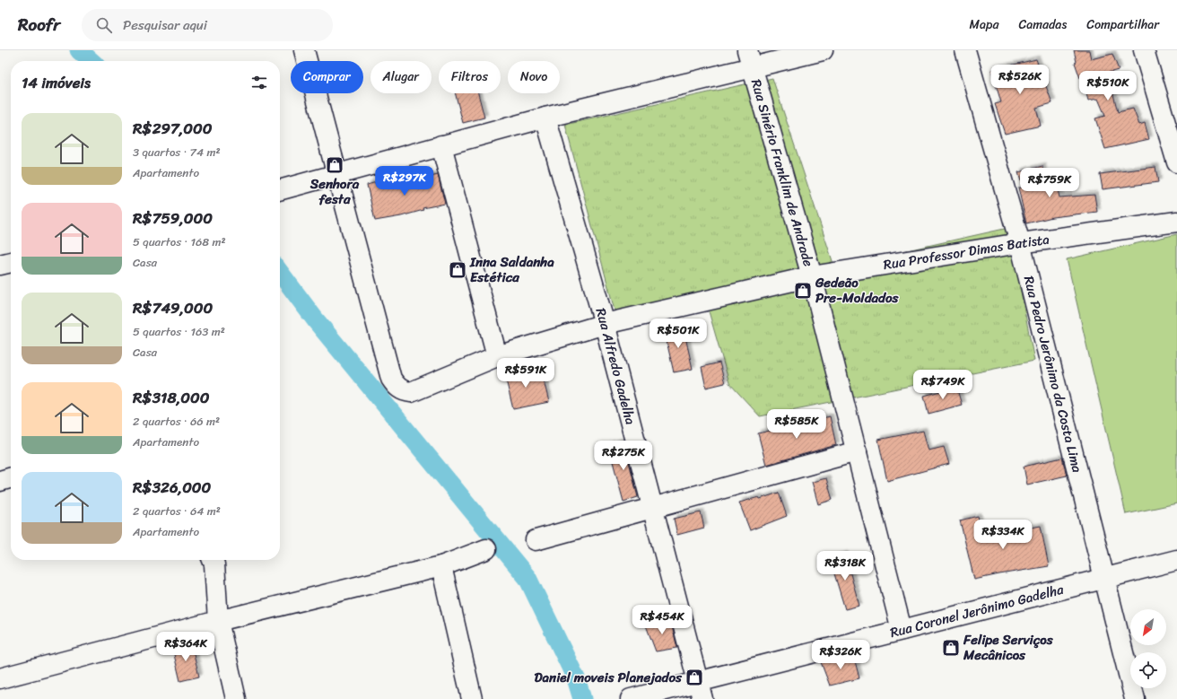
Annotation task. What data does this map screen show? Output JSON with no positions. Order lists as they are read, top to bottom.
{
  "streets": {
    "street": [
      "Rua Sinério Franklim de Andrade",
      "Rua Professor Dimas Batista",
      "Rua Alfredo Gadelha",
      "Rua Pedro Jerônimo da Costa Lima",
      "Rua Coronel Jerônimo Gadelha"
    ]
  },
  "crossings": [
    ["Rua Sinério Franklim de Andrade", "Rua Professor Dimas Batista"],
    ["Rua Sinério Franklim de Andrade", "Rua Coronel Jerônimo Gadelha"],
    ["Rua Professor Dimas Batista", "Rua Alfredo Gadelha"],
    ["Rua Professor Dimas Batista", "Rua Pedro Jerônimo da Costa Lima"],
    ["Rua Alfredo Gadelha", "Rua Coronel Jerônimo Gadelha"],
    ["Rua Pedro Jerônimo da Costa Lima", "Rua Coronel Jerônimo Gadelha"]
  ],
  "places": {
    "shop": [
      "Senhora festa",
      "Inna Saldanha Estética",
      "Gedeão Pre-Moldados",
      "Felipe Serviços Mecânicos",
      "Daniel moveis Planejados"
    ]
  },
  "north": "bottom left",
  "page": {
    "header": "Roofr",
    "search": "Pesquisar aqui",
    "nav": ["Mapa", "Camadas", "Compartilhar"],
    "chip": [
      "Comprar",
      "Alugar",
      "Filtros",
      "Novo"
    ],
    "heading": "14 imóveis",
    "price": [
      "R$526K",
      "R$510K",
      "R$297K",
      "R$759K",
      "R$501K",
      "R$591K",
      "R$749K",
      "R$585K",
      "R$275K",
      "R$334K",
      "R$318K",
      "R$454K",
      "R$364K",
      "R$326K"
    ],
    "list": [
      {
        "name": "R$297,000",
        "note": "3 quartos · 74 m² · Apartamento"
      },
      {
        "name": "R$759,000",
        "note": "5 quartos · 168 m² · Casa"
      },
      {
        "name": "R$749,000",
        "note": "5 quartos · 163 m² · Casa"
      },
      {
        "name": "R$318,000",
        "note": "2 quartos · 66 m² · Apartamento"
      },
      {
        "name": "R$326,000",
        "note": "2 quartos · 64 m² · Apartamento"
      }
    ]
  }
}
